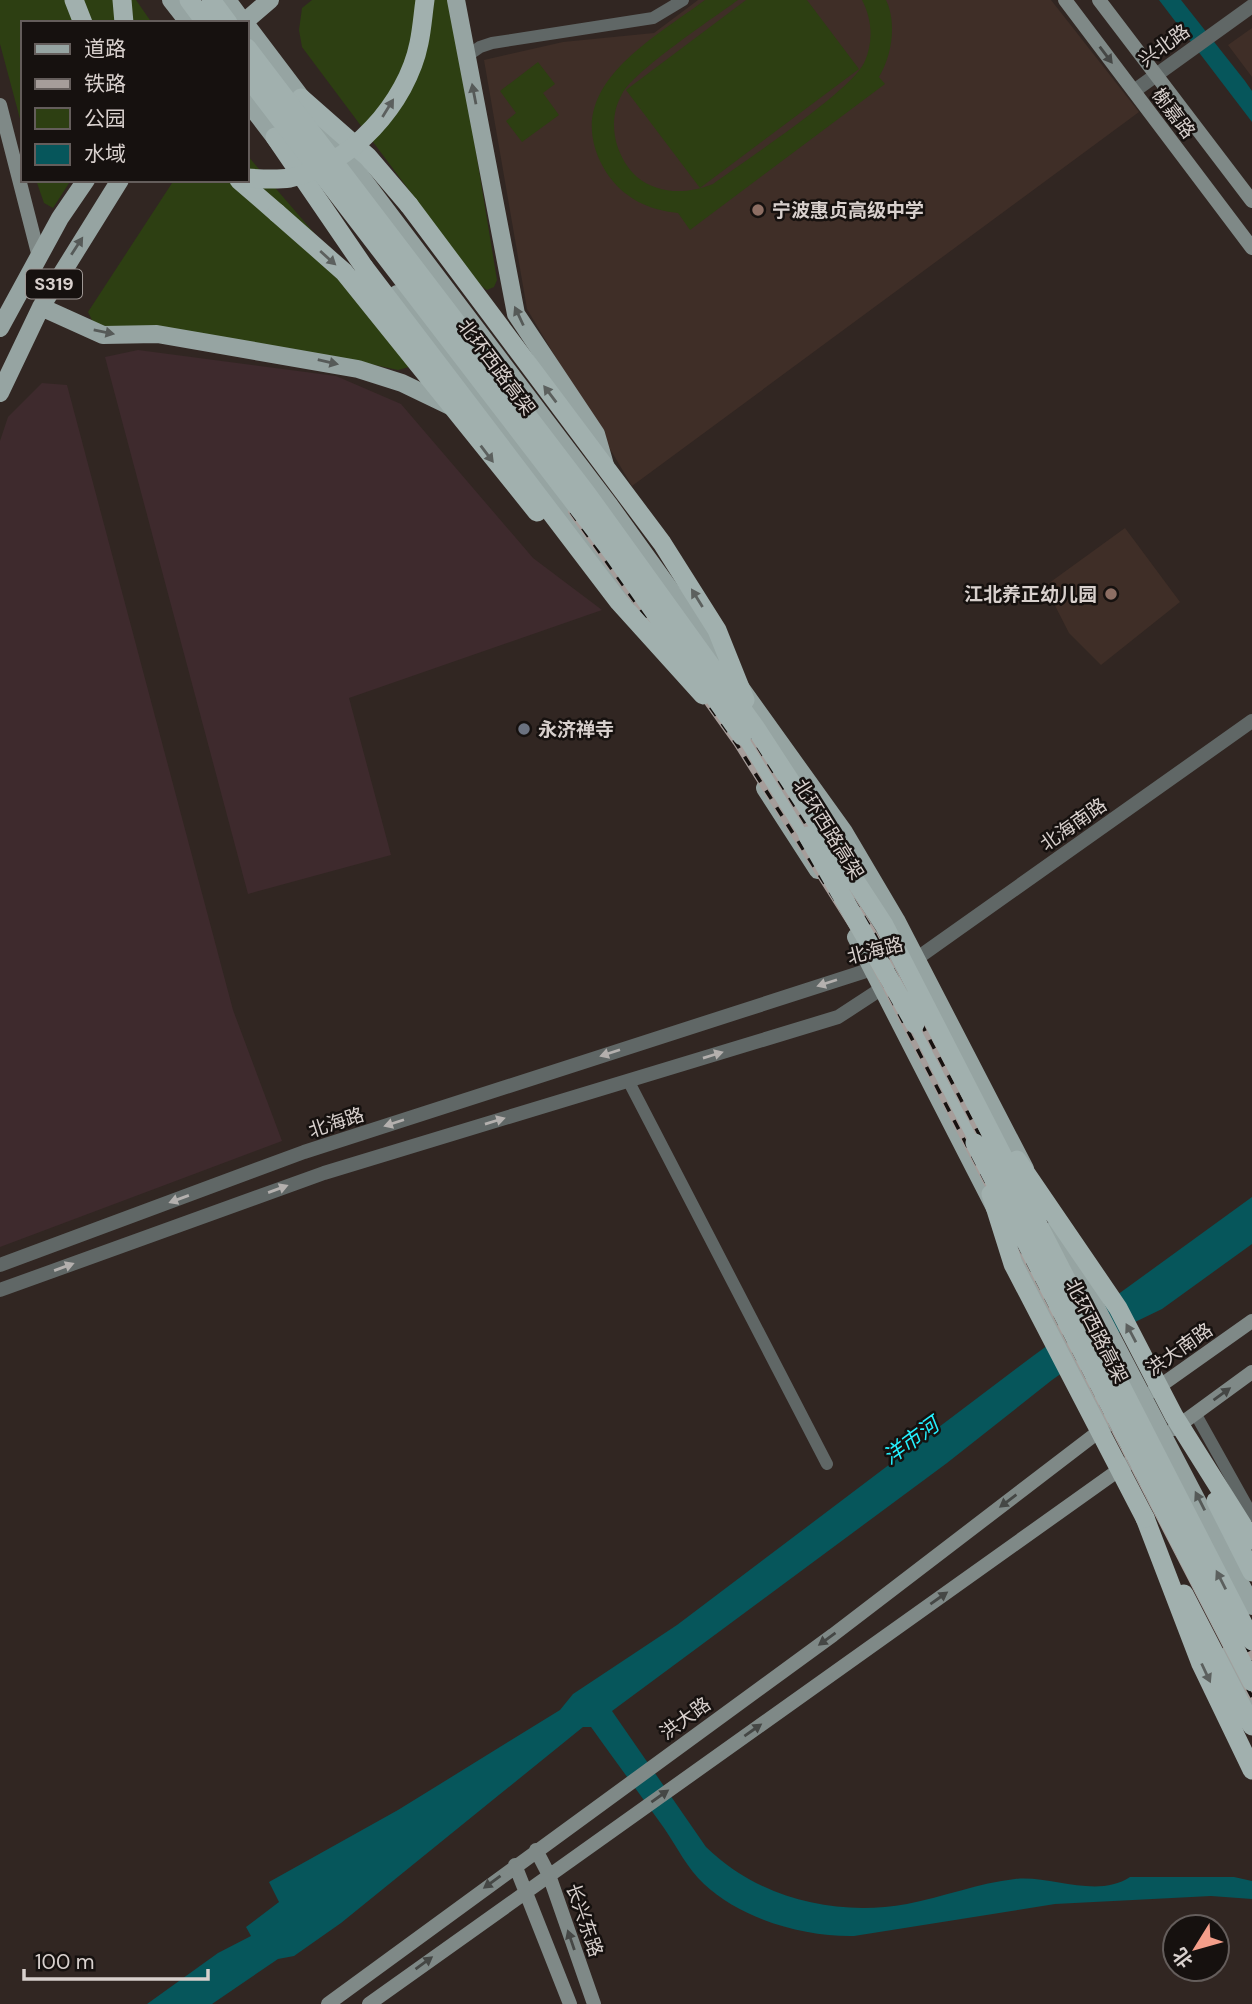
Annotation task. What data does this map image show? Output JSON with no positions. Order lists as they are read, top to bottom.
{
  "streets": {
    "highway": ["北环西路高架"],
    "main road": [
      "榭嘉路",
      "S319",
      "洪大南路",
      "洪大路",
      "长兴东路"
    ],
    "street": ["兴北路", "北海南路", "北海路"]
  },
  "crossings": [
    ["兴北路", "榭嘉路"],
    ["北海南路", "北海路"],
    ["洪大南路", "洪大路"],
    ["洪大路", "长兴东路"]
  ],
  "water": ["洋市河"],
  "places": ["宁波惠贞高级中学", "江北养正幼儿园", "永济禅寺"],
  "legend": [
    "道路",
    "铁路",
    "公园",
    "水域"
  ],
  "scale_bar": "100 m",
  "north": "bottom left"
}
